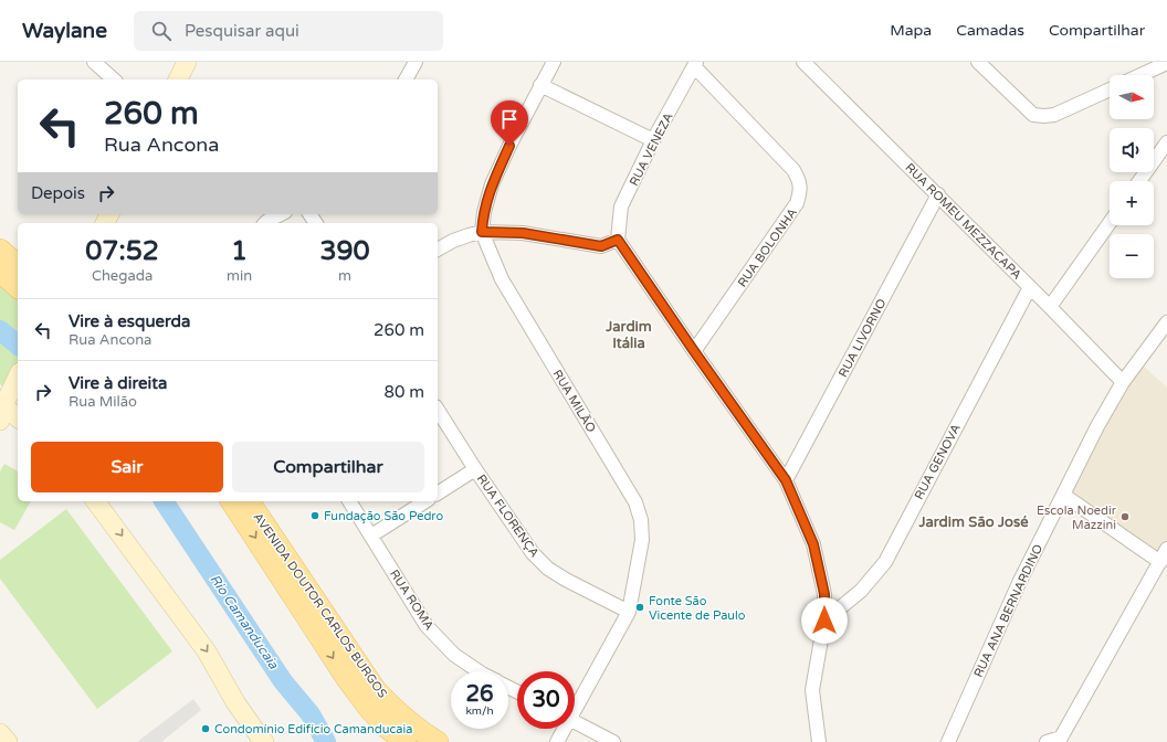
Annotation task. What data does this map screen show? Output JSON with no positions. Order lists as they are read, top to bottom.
{
  "streets": {
    "main road": ["AVENIDA DOUTOR CARLOS BURGOS"],
    "street": [
      "RUA VENEZA",
      "RUA ROMEU MEZZACAPA",
      "RUA BOLONHA",
      "RUA LIVORNO",
      "RUA MILÃO",
      "RUA GENOVA",
      "RUA FLORENÇA",
      "RUA ROMA",
      "RUA ANA BERNARDINO"
    ]
  },
  "crossings": [
    ["RUA VENEZA", "RUA BOLONHA"],
    ["RUA ROMEU MEZZACAPA", "RUA LIVORNO"],
    ["RUA ROMEU MEZZACAPA", "RUA GENOVA"],
    ["RUA ROMEU MEZZACAPA", "RUA ANA BERNARDINO"],
    ["RUA MILÃO", "RUA FLORENÇA"]
  ],
  "districts": ["Jardim Itália", "Jardim São José"],
  "water": ["Rio Camanducaia"],
  "places": [
    "Fundação São Pedro",
    "Escola Noedir Mazzini",
    "Fonte São Vicente de Paulo",
    "Condomínio Edifício Camanducaia"
  ],
  "north": "right",
  "page": {
    "header": "Waylane",
    "search": "Pesquisar aqui",
    "nav": ["Mapa", "Camadas", "Compartilhar"],
    "map_buttons": ["+", "−"],
    "turn": ["260 m", "Rua Ancona"],
    "then": "Depois",
    "eta": [
      "07:52",
      "Chegada",
      "1",
      "min",
      "390",
      "m"
    ],
    "list": [
      {
        "name": "Vire à esquerda",
        "note": "Rua Ancona",
        "value": "260 m"
      },
      {
        "name": "Vire à direita",
        "note": "Rua Milão",
        "value": "80 m"
      }
    ],
    "buttons": ["Sair", "Compartilhar"],
    "speed": "26 km/h",
    "limit": "30"
  }
}
